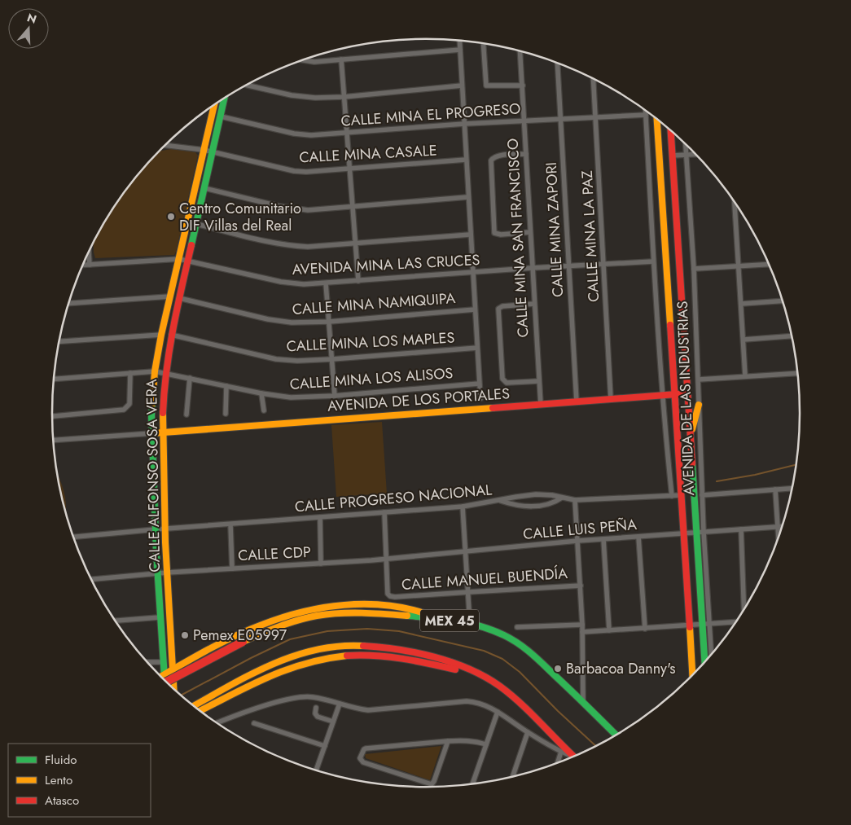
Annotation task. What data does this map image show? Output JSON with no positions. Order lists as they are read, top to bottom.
{
  "streets": {
    "main road": [
      "AVENIDA DE LAS INDUSTRIAS",
      "AVENIDA DE LOS PORTALES",
      "CALLE ALFONSO SOSA VERA",
      "MEX 45"
    ],
    "street": [
      "CALLE MINA EL PROGRESO",
      "CALLE MINA CASALE",
      "CALLE MINA ZAPORI",
      "CALLE MINA LA PAZ",
      "CALLE MINA SAN FRANCISCO",
      "AVENIDA MINA LAS CRUCES",
      "CALLE MINA NAMIQUIPA",
      "CALLE MINA LOS MAPLES",
      "CALLE MINA LOS ALISOS",
      "CALLE PROGRESO NACIONAL",
      "CALLE LUIS PEÑA",
      "CALLE CDP",
      "CALLE MANUEL BUENDÍA"
    ]
  },
  "crossings": [
    ["CALLE MINA EL PROGRESO", "CALLE MINA ZAPORI"],
    ["CALLE MINA EL PROGRESO", "CALLE MINA LA PAZ"],
    ["CALLE MINA EL PROGRESO", "CALLE MINA SAN FRANCISCO"],
    ["CALLE MINA EL PROGRESO", "AVENIDA DE LAS INDUSTRIAS"],
    ["CALLE MINA EL PROGRESO", "CALLE ALFONSO SOSA VERA"],
    ["CALLE MINA CASALE", "CALLE ALFONSO SOSA VERA"],
    ["CALLE MINA ZAPORI", "AVENIDA MINA LAS CRUCES"],
    ["CALLE MINA ZAPORI", "AVENIDA DE LOS PORTALES"],
    ["CALLE MINA LA PAZ", "AVENIDA MINA LAS CRUCES"],
    ["CALLE MINA LA PAZ", "AVENIDA DE LOS PORTALES"],
    ["CALLE MINA SAN FRANCISCO", "AVENIDA MINA LAS CRUCES"],
    ["CALLE MINA SAN FRANCISCO", "AVENIDA DE LOS PORTALES"],
    ["AVENIDA MINA LAS CRUCES", "AVENIDA DE LAS INDUSTRIAS"],
    ["AVENIDA MINA LAS CRUCES", "CALLE ALFONSO SOSA VERA"],
    ["CALLE MINA NAMIQUIPA", "CALLE ALFONSO SOSA VERA"],
    ["CALLE MINA LOS MAPLES", "CALLE ALFONSO SOSA VERA"],
    ["CALLE MINA LOS ALISOS", "CALLE ALFONSO SOSA VERA"],
    ["AVENIDA DE LAS INDUSTRIAS", "AVENIDA DE LOS PORTALES"],
    ["AVENIDA DE LAS INDUSTRIAS", "CALLE PROGRESO NACIONAL"],
    ["AVENIDA DE LAS INDUSTRIAS", "CALLE LUIS PEÑA"],
    ["AVENIDA DE LOS PORTALES", "CALLE ALFONSO SOSA VERA"],
    ["CALLE ALFONSO SOSA VERA", "CALLE PROGRESO NACIONAL"],
    ["CALLE ALFONSO SOSA VERA", "CALLE CDP"],
    ["CALLE LUIS PEÑA", "CALLE CDP"],
    ["CALLE CDP", "CALLE MANUEL BUENDÍA"]
  ],
  "places": ["Centro Comunitario DIF Villas del Real", "Pemex E05997", "Barbacoa Danny's"],
  "legend": ["Fluido", "Lento", "Atasco"],
  "north": "top"
}
